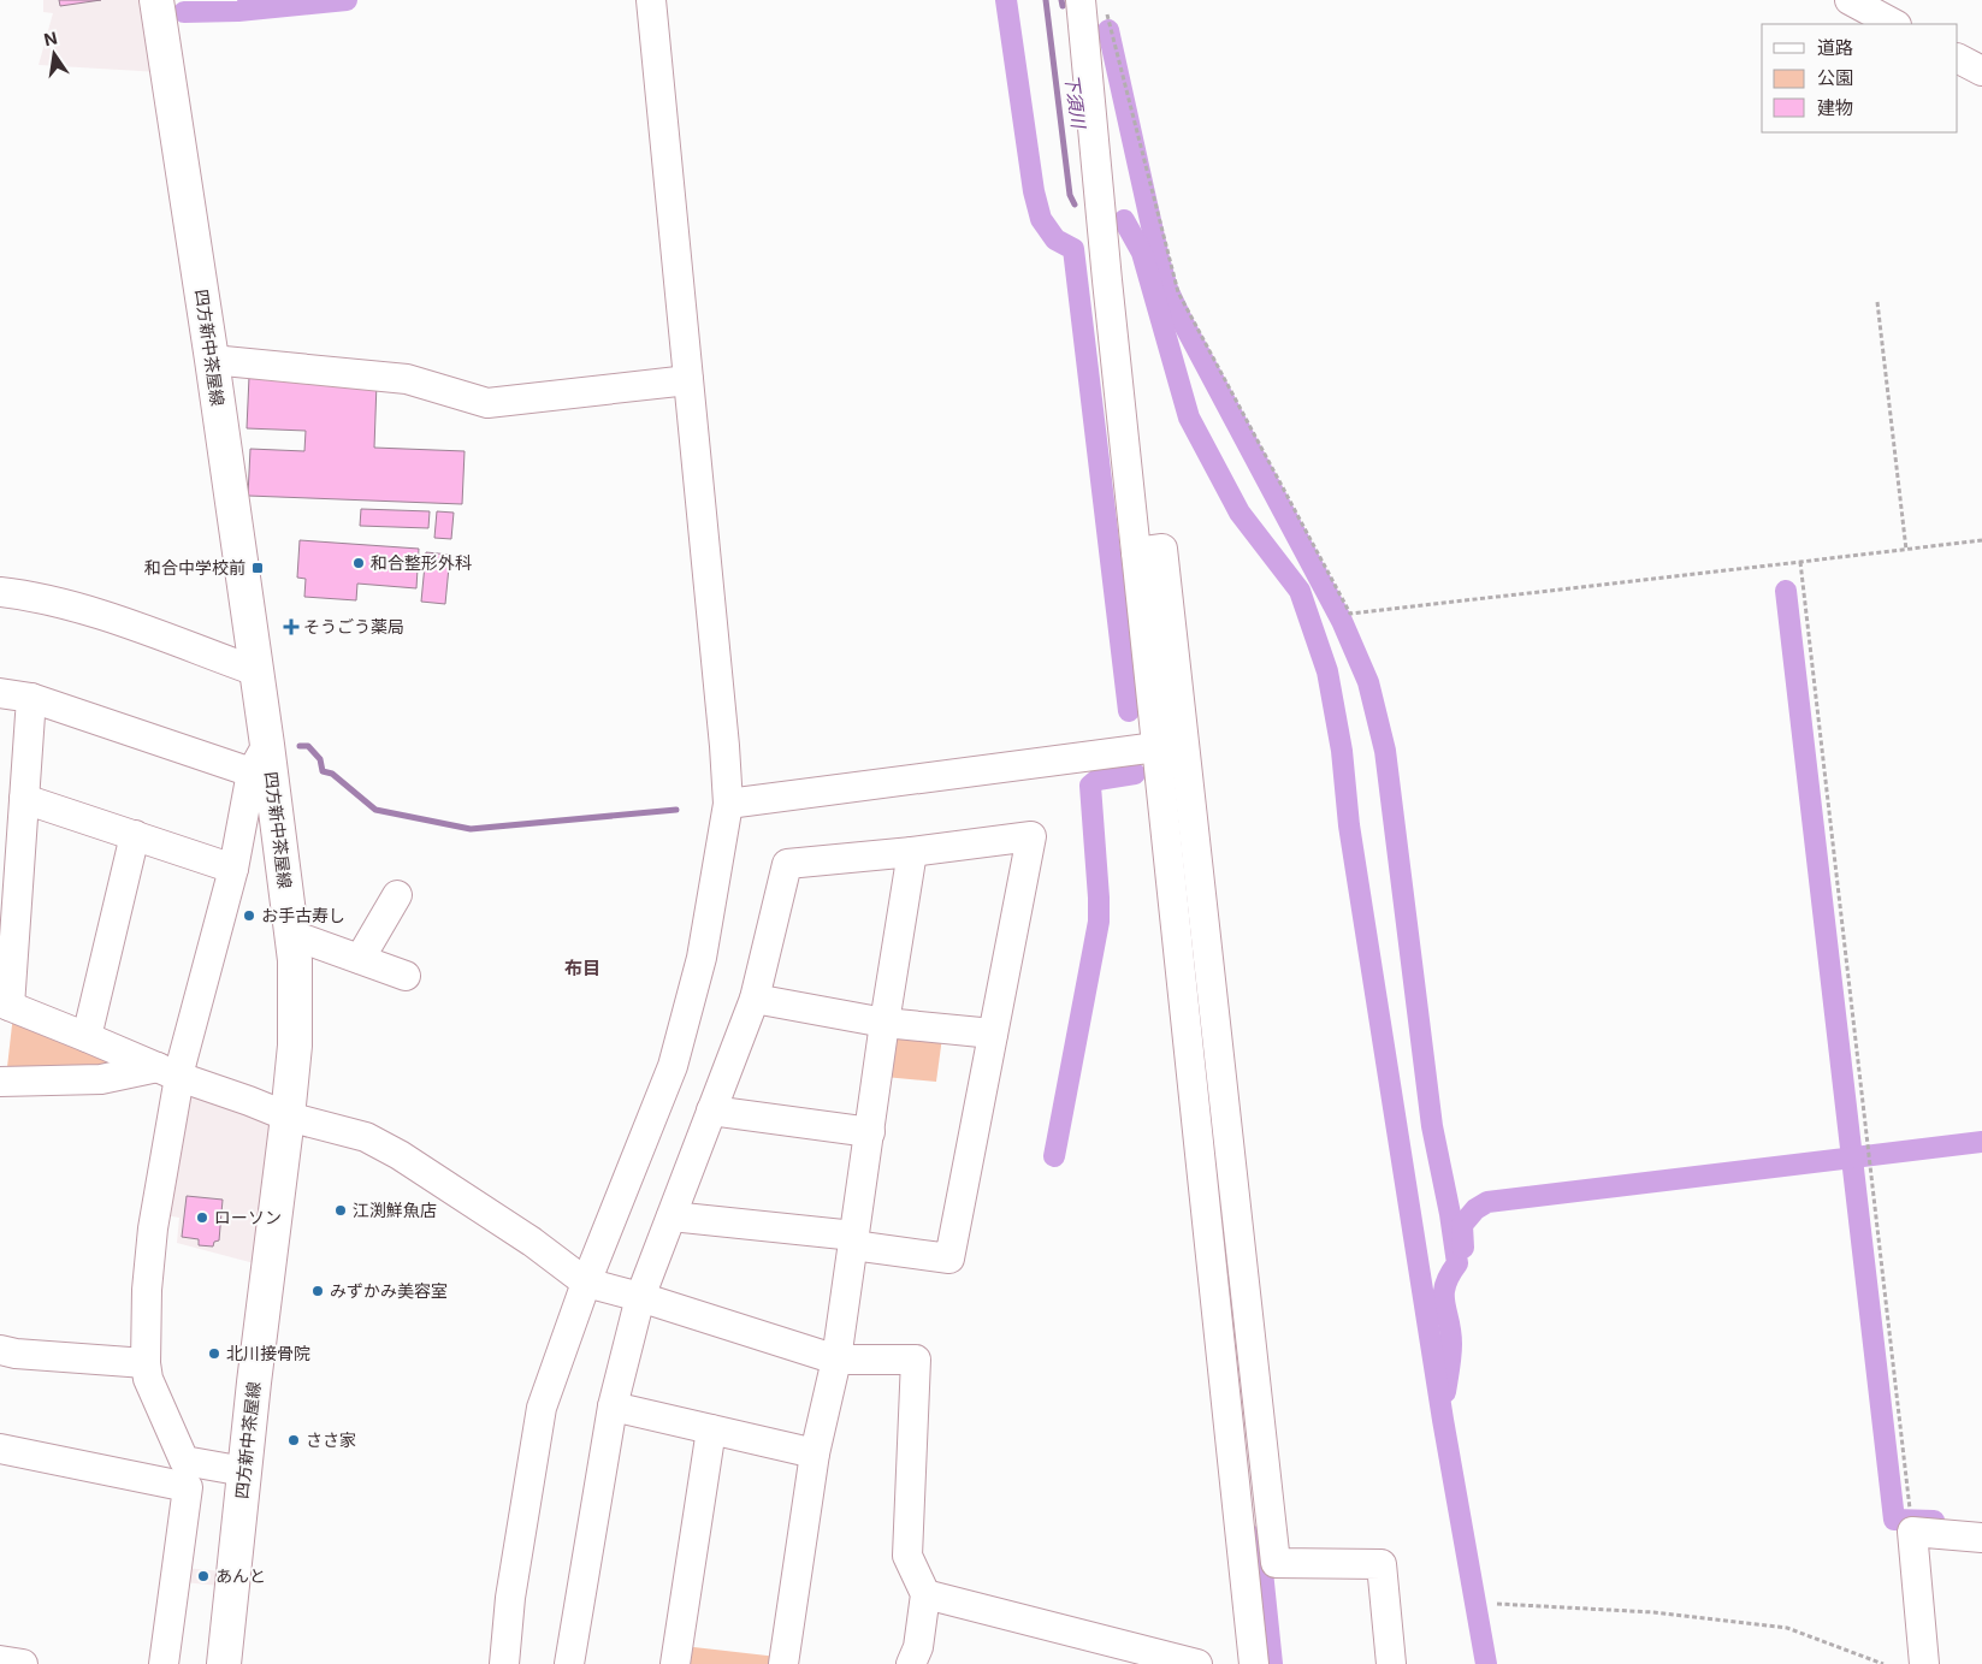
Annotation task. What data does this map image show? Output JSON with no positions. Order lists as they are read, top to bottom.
{
  "streets": {
    "main road": ["四方新中茶屋線"]
  },
  "districts": ["布目"],
  "water": ["下須川"],
  "places": {
    "other": [
      "和合整形外科",
      "お手古寿し",
      "江渕鮮魚店",
      "ローソン",
      "みずかみ美容室",
      "北川接骨院",
      "ささ家",
      "あんと"
    ],
    "transit": ["和合中学校前"],
    "health": ["そうごう薬局"]
  },
  "legend": ["道路", "公園", "建物"],
  "north": "top"
}
